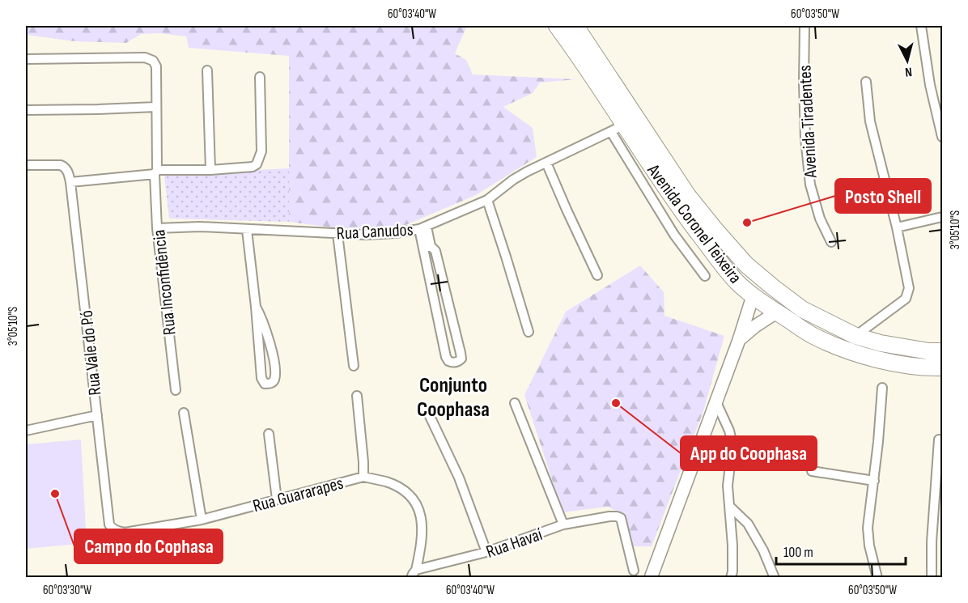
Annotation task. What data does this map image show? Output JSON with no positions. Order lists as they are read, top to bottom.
{
  "streets": {
    "highway": ["Avenida Coronel Teixeira"],
    "street": [
      "Avenida Tiradentes",
      "Rua Canudos",
      "Rua Inconfidência",
      "Rua Vale do Pó",
      "Rua Guararapes",
      "Rua Havaí"
    ]
  },
  "crossings": [
    ["Avenida Coronel Teixeira", "Rua Canudos"],
    ["Rua Canudos", "Rua Inconfidência"],
    ["Rua Vale do Pó", "Rua Guararapes"],
    ["Rua Guararapes", "Rua Havaí"]
  ],
  "districts": ["Conjunto Coophasa"],
  "places": ["Posto Shell", "App do Coophasa", "Campo do Cophasa"],
  "scale_bar": "100 m",
  "north": "bottom",
  "coordinates": [
    "60°03'40\"W",
    "60°03'50\"W",
    "3°05'10\"S",
    "60°03'30\"W"
  ]
}
